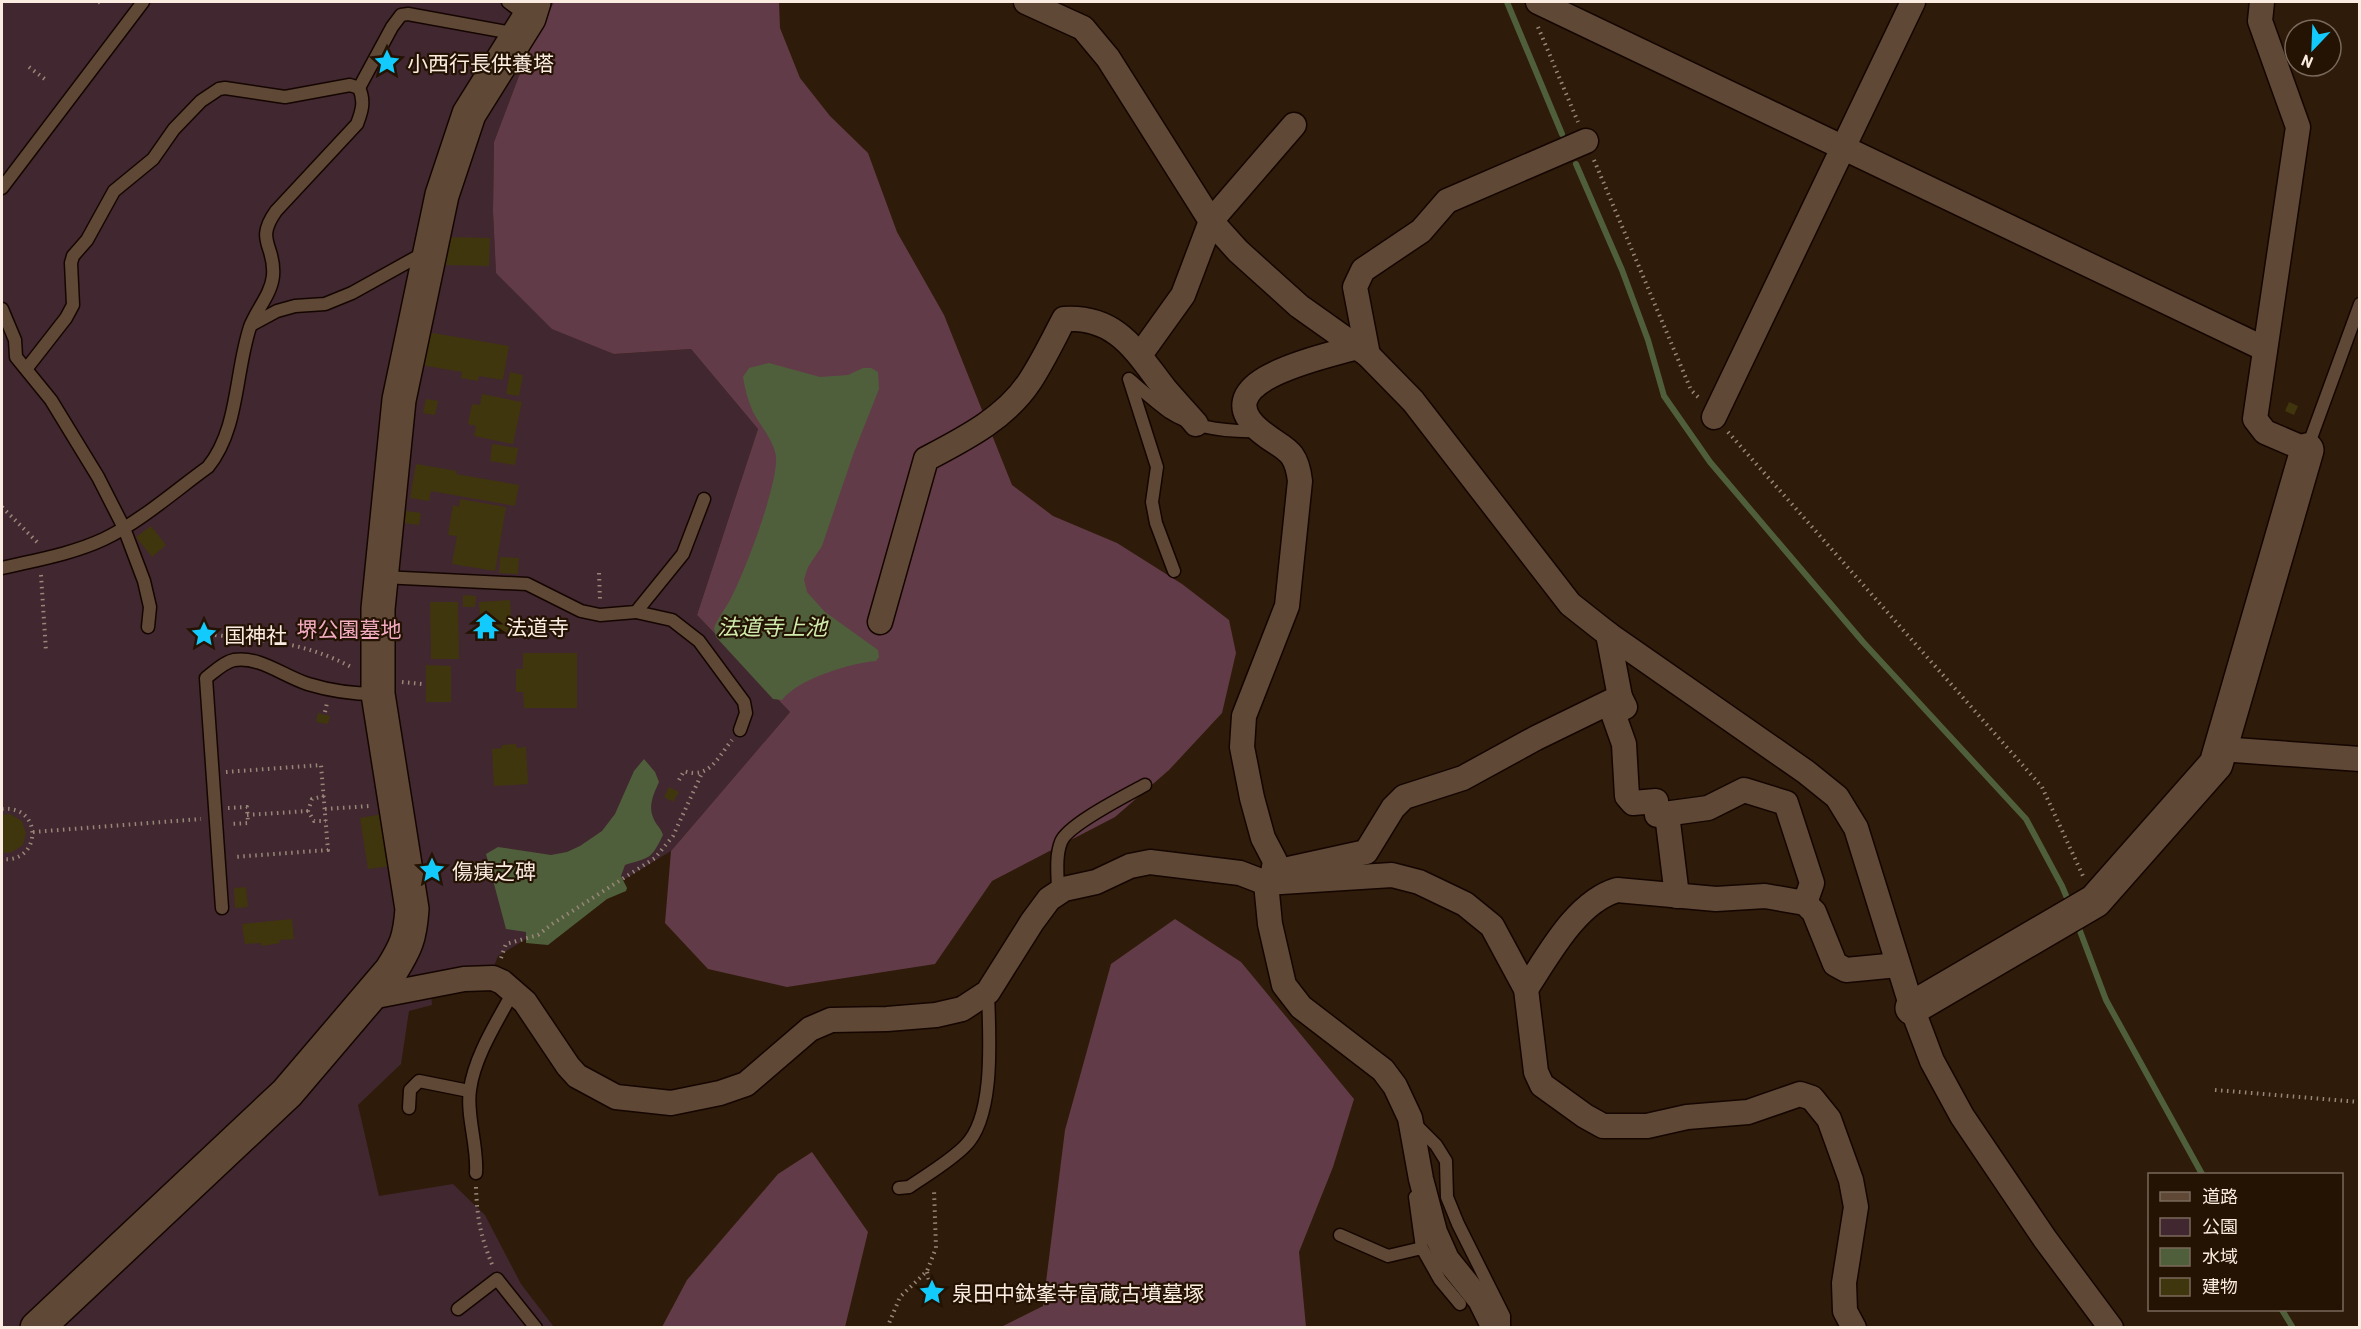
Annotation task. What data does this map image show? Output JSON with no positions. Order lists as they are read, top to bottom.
{
  "water": ["法道寺上池"],
  "parks": ["堺公園墓地"],
  "places": {
    "place": [
      "小西行長供養塔",
      "国神社",
      "傷痍之碑",
      "泉田中鉢峯寺富蔵古墳墓塚"
    ],
    "temple": ["法道寺"]
  },
  "legend": [
    "道路",
    "公園",
    "水域",
    "建物"
  ],
  "north": "bottom left"
}
